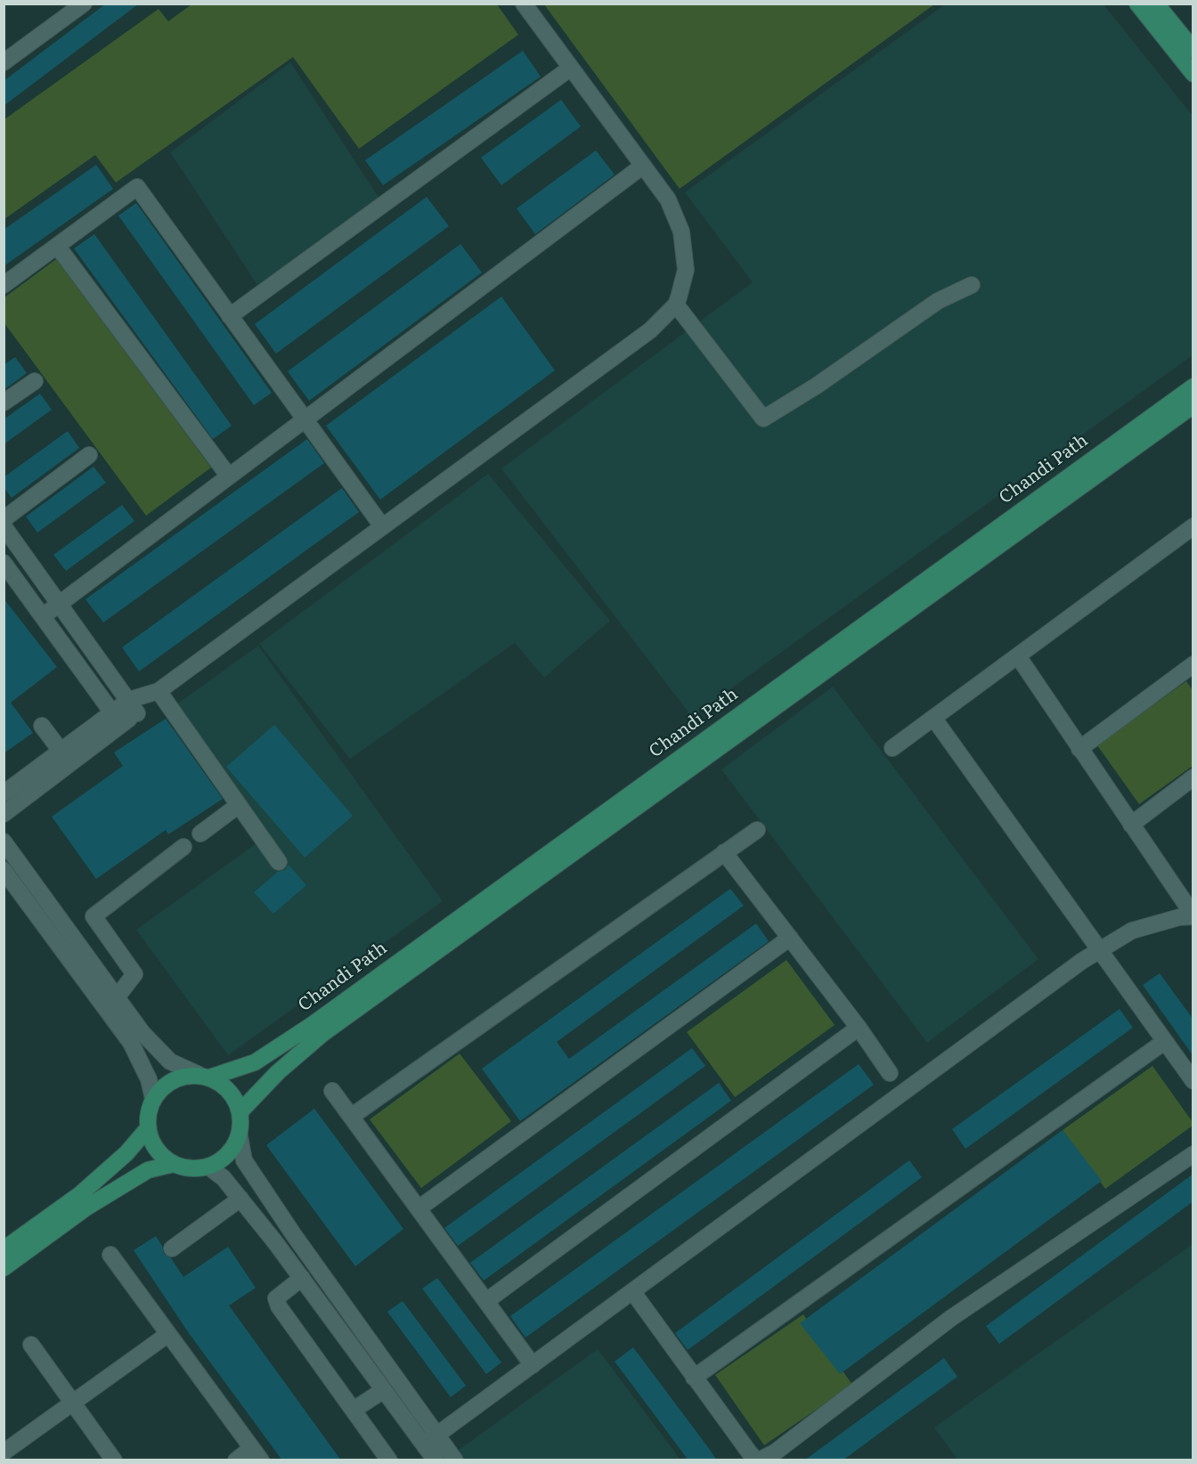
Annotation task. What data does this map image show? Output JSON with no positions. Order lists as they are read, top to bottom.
{
  "streets": {
    "main road": ["Chandi Path"]
  }
}
